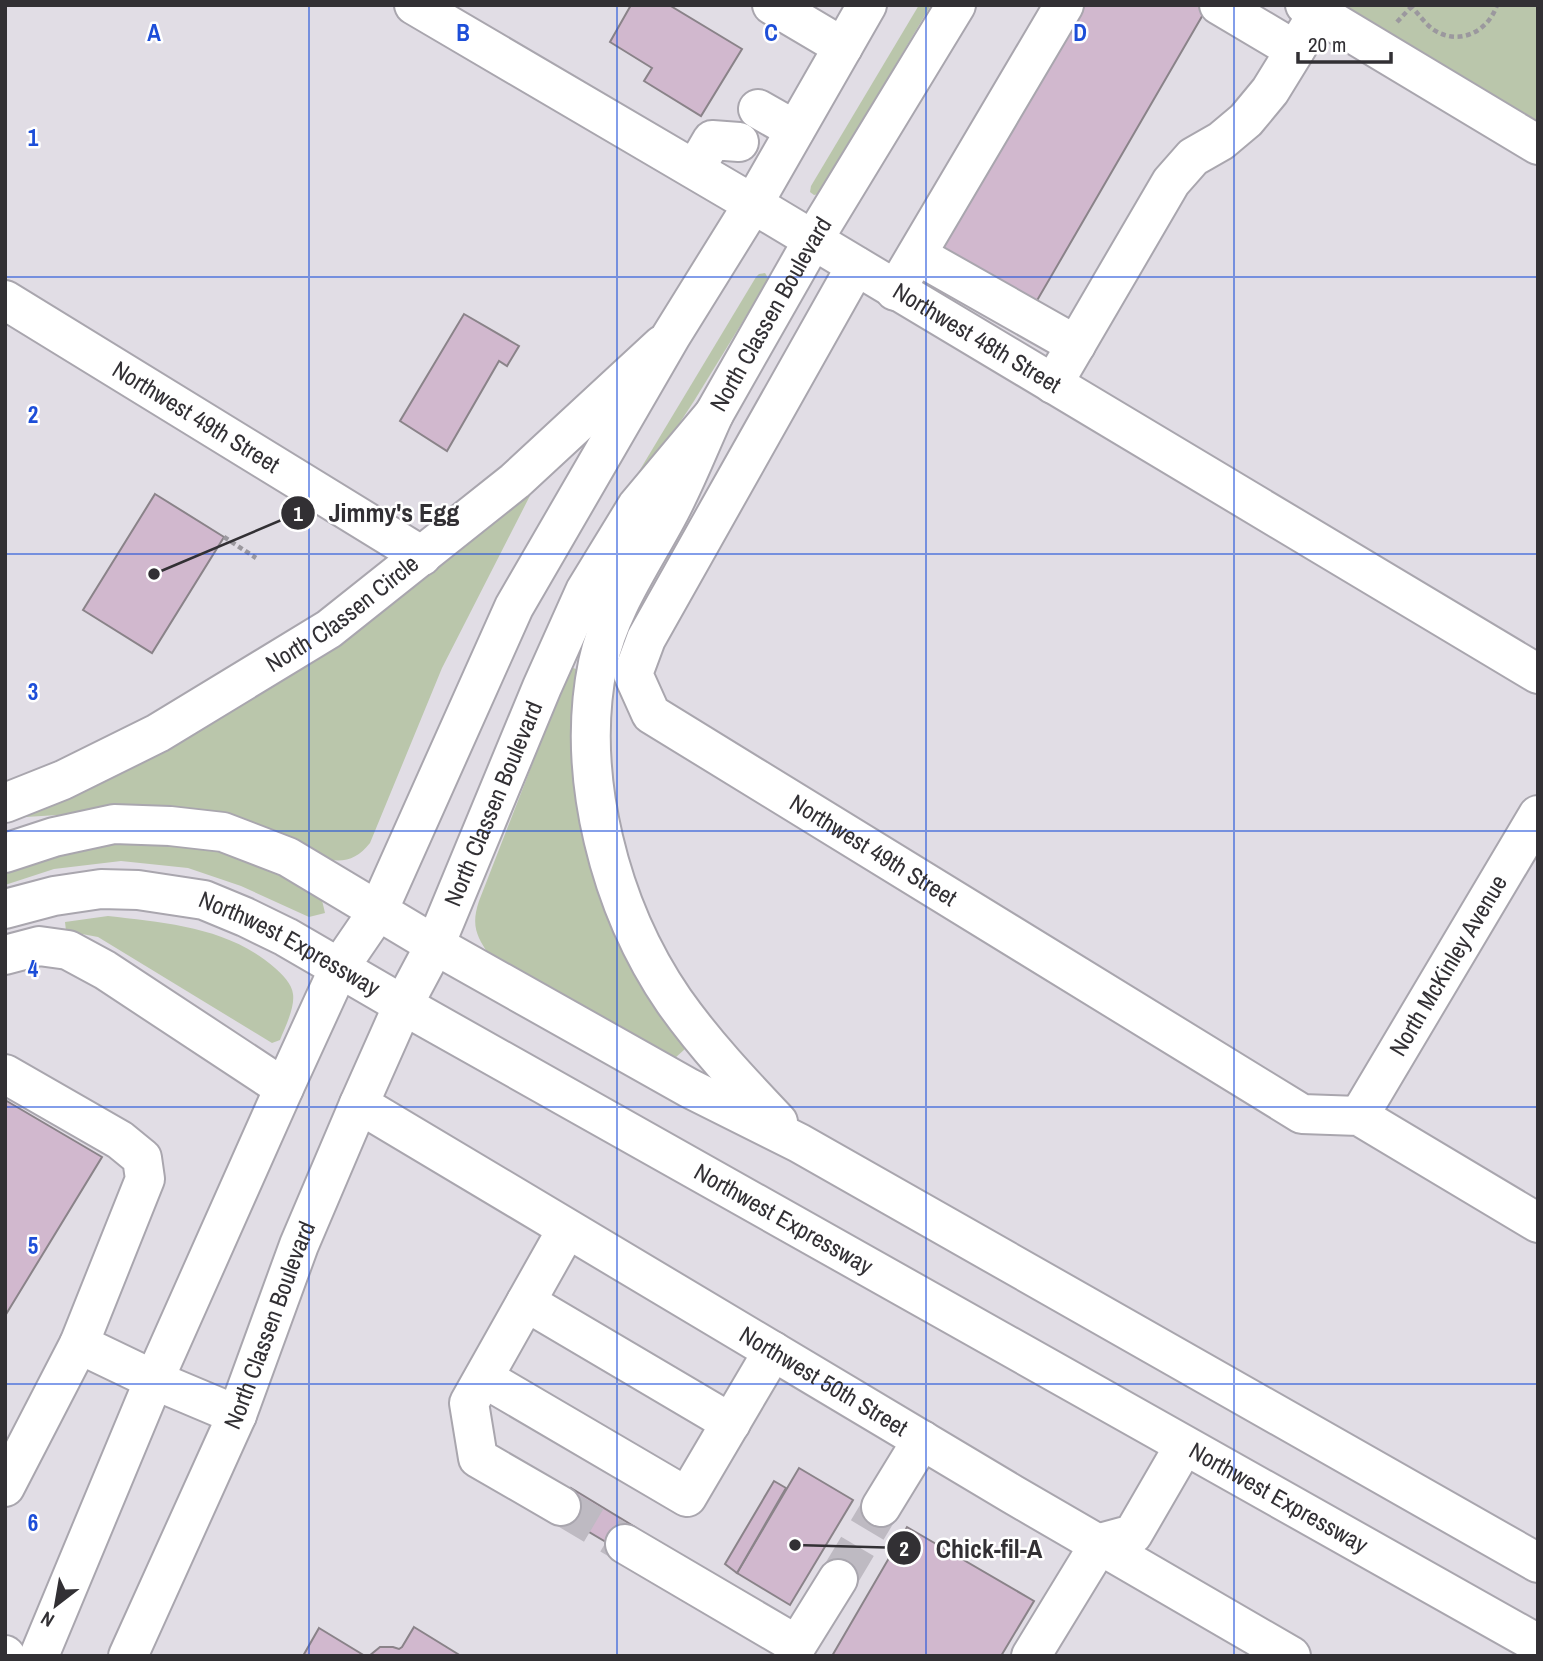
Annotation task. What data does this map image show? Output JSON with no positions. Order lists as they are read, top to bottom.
{
  "streets": {
    "main road": [
      "North Classen Boulevard",
      "Northwest 48th Street",
      "Northwest 49th Street",
      "North Classen Circle",
      "Northwest Expressway",
      "North McKinley Avenue",
      "Northwest 50th Street"
    ]
  },
  "crossings": [
    ["North Classen Boulevard", "Northwest 48th Street"],
    ["North Classen Boulevard", "Northwest Expressway"],
    ["North Classen Boulevard", "Northwest 50th Street"],
    ["Northwest 48th Street", "Northwest 49th Street"],
    ["Northwest 49th Street", "North Classen Circle"],
    ["Northwest 49th Street", "North McKinley Avenue"]
  ],
  "places": ["Jimmy's Egg", "Chick-fil-A"],
  "scale_bar": "20 m",
  "north": "bottom left",
  "grid": {
    "columns": [
      "A",
      "B",
      "C",
      "D"
    ],
    "rows": [
      "1",
      "2",
      "3",
      "4",
      "5",
      "6"
    ]
  }
}
